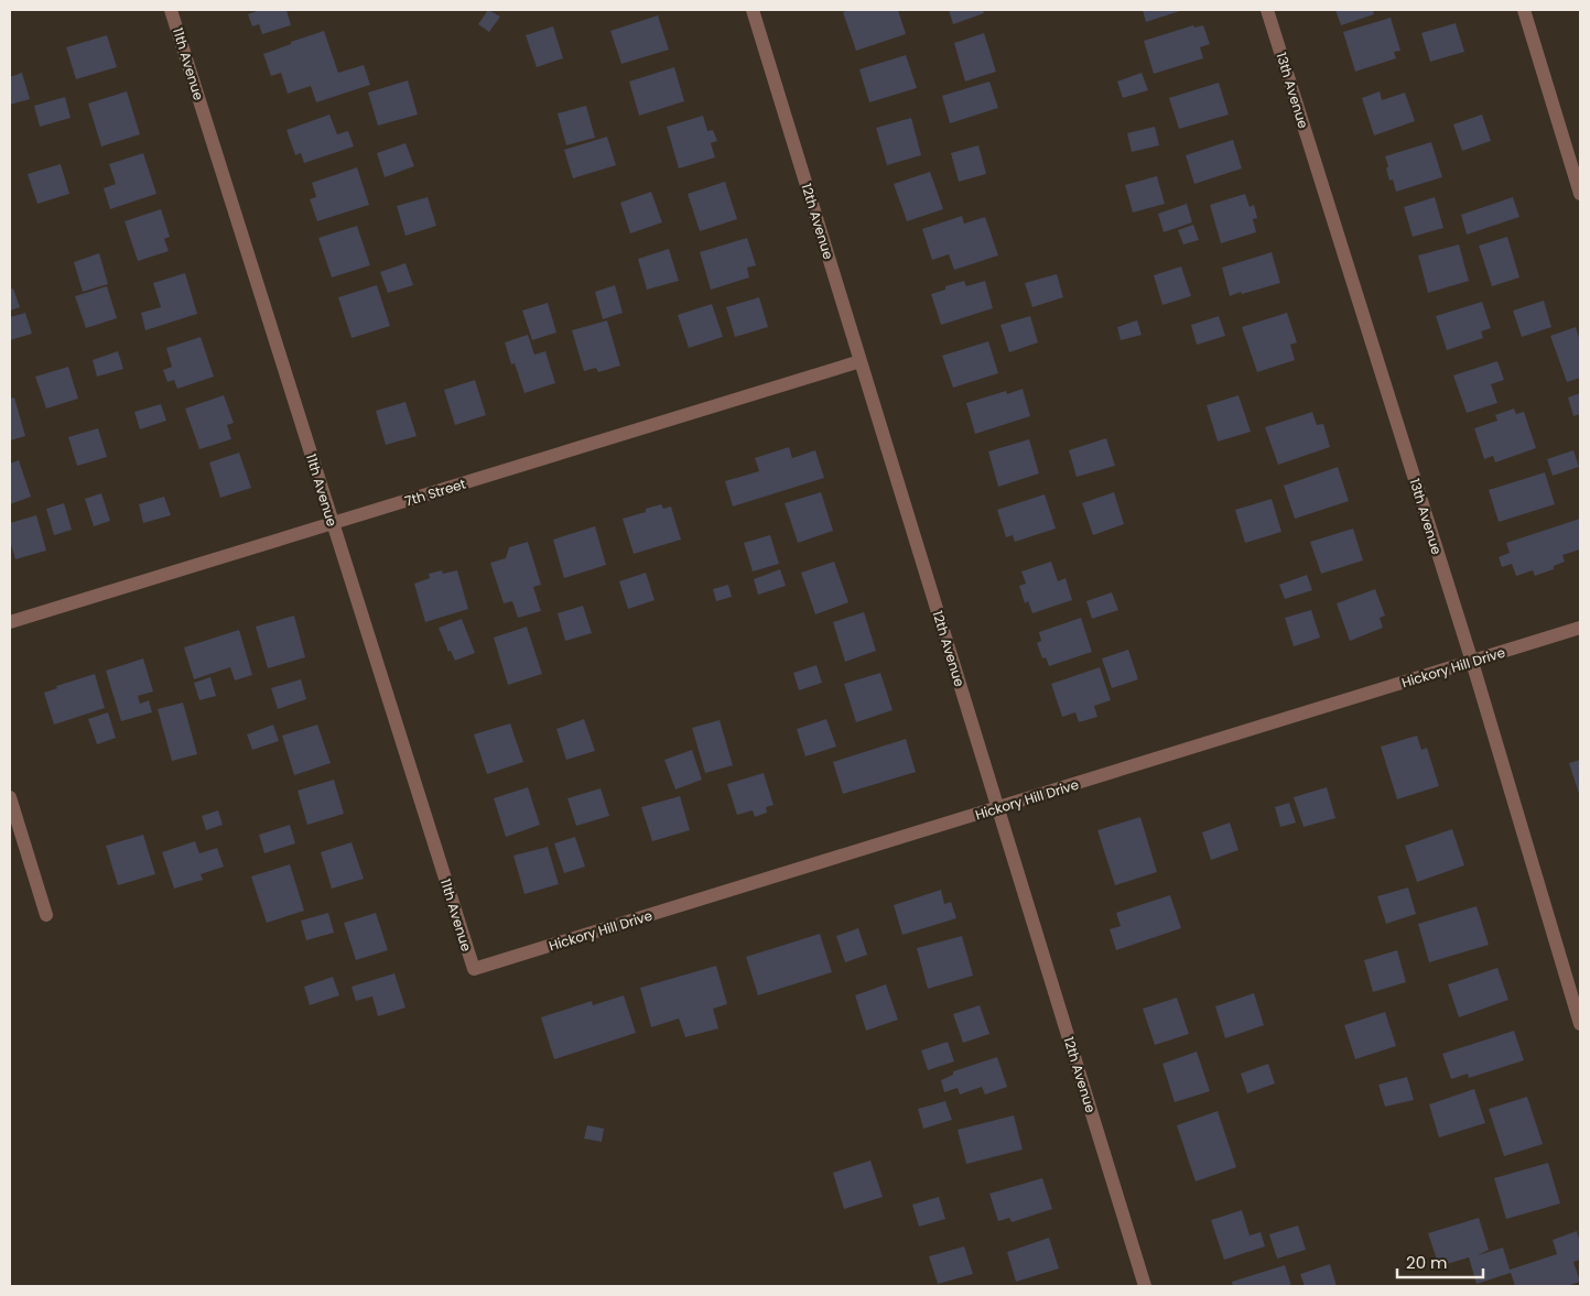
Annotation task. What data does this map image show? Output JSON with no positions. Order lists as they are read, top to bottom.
{
  "streets": {
    "street": [
      "11th Avenue",
      "13th Avenue",
      "12th Avenue",
      "7th Street",
      "Hickory Hill Drive"
    ]
  },
  "crossings": [
    ["11th Avenue", "7th Street"],
    ["11th Avenue", "Hickory Hill Drive"],
    ["13th Avenue", "Hickory Hill Drive"],
    ["12th Avenue", "7th Street"],
    ["12th Avenue", "Hickory Hill Drive"]
  ],
  "scale_bar": "20 m"
}
